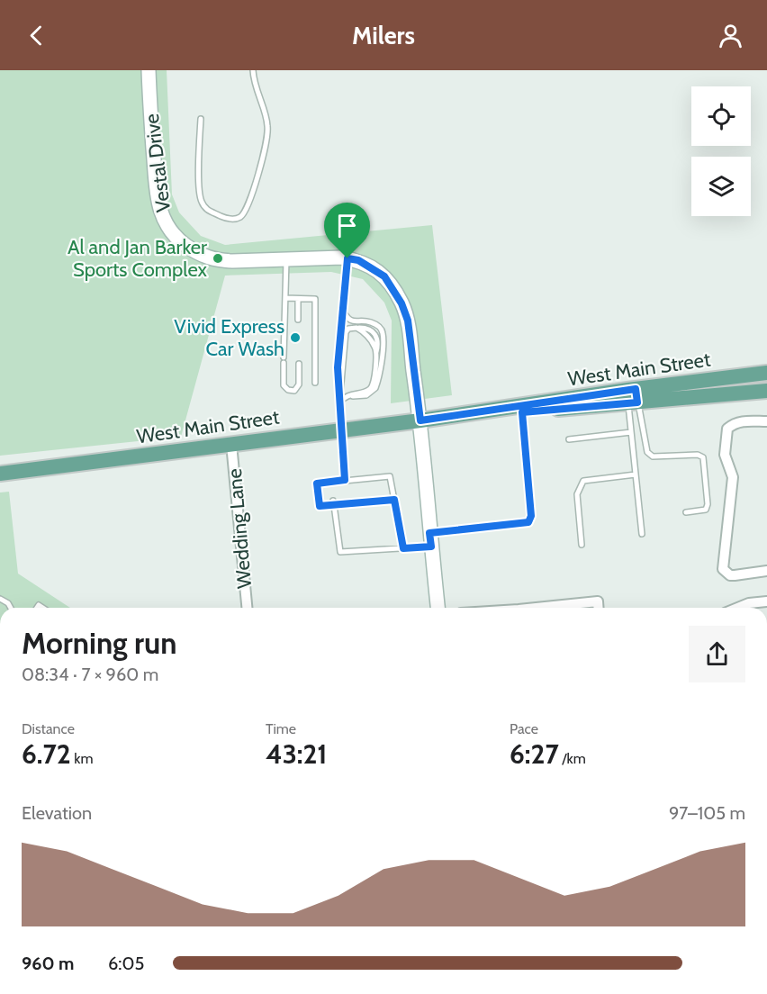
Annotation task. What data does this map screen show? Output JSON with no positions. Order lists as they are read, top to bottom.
{
  "streets": {
    "main road": ["West Main Street"],
    "street": ["Vestal Drive", "Wedding Lane"]
  },
  "crossings": [
    ["Vestal Drive", "West Main Street"],
    ["West Main Street", "Wedding Lane"]
  ],
  "places": ["Al and Jan Barker Sports Complex", "Vivid Express Car Wash"],
  "page": {
    "header": "Milers",
    "heading": ["Morning run", "08:34 · 7 × 960 m"],
    "stats": [
      ["Distance", "6.72 km"],
      ["Time", "43:21"],
      ["Pace", "6:27 /km"]
    ],
    "chart": ["Elevation", "97–105 m"],
    "list": [
      {
        "name": "960 m",
        "note": "6:05"
      }
    ]
  }
}
